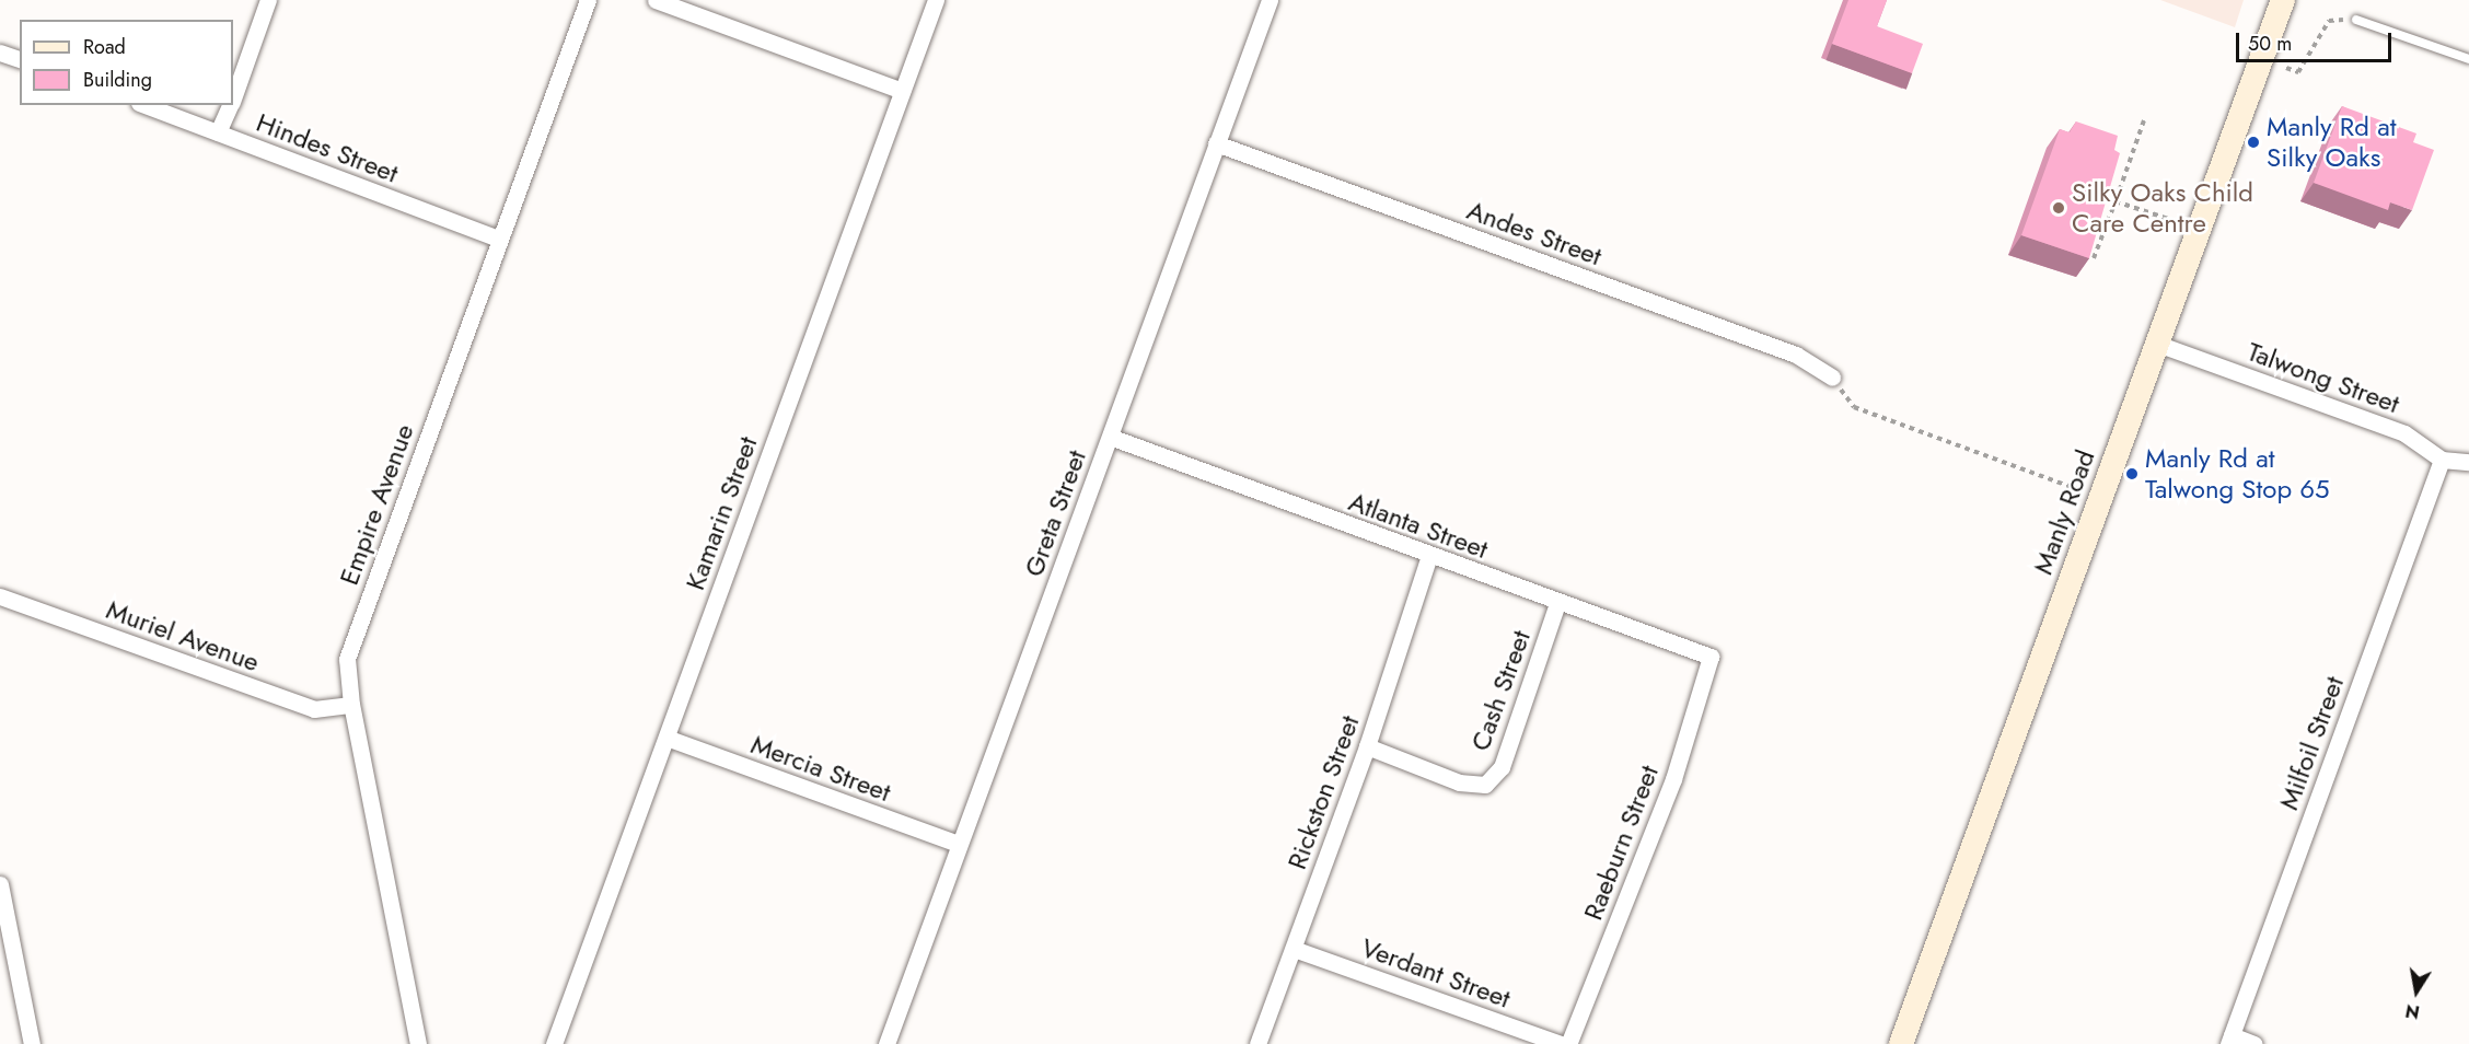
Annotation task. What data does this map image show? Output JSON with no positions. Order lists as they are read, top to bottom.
{
  "streets": {
    "main road": ["Manly Road"],
    "street": [
      "Hindes Street",
      "Andes Street",
      "Talwong Street",
      "Empire Avenue",
      "Kamarin Street",
      "Greta Street",
      "Atlanta Street",
      "Muriel Avenue",
      "Cash Street",
      "Milfoil Street",
      "Mercia Street",
      "Rickston Street",
      "Raeburn Street",
      "Verdant Street"
    ]
  },
  "crossings": [
    ["Hindes Street", "Empire Avenue"],
    ["Andes Street", "Greta Street"],
    ["Talwong Street", "Manly Road"],
    ["Talwong Street", "Milfoil Street"],
    ["Empire Avenue", "Muriel Avenue"],
    ["Kamarin Street", "Mercia Street"],
    ["Greta Street", "Atlanta Street"],
    ["Greta Street", "Mercia Street"],
    ["Atlanta Street", "Cash Street"],
    ["Atlanta Street", "Rickston Street"],
    ["Atlanta Street", "Raeburn Street"],
    ["Cash Street", "Rickston Street"],
    ["Rickston Street", "Verdant Street"]
  ],
  "places": ["Manly Rd at Silky Oaks", "Silky Oaks Child Care Centre", "Manly Rd at Talwong Stop 65"],
  "legend": ["Road", "Building"],
  "scale_bar": "50 m",
  "north": "bottom"
}
